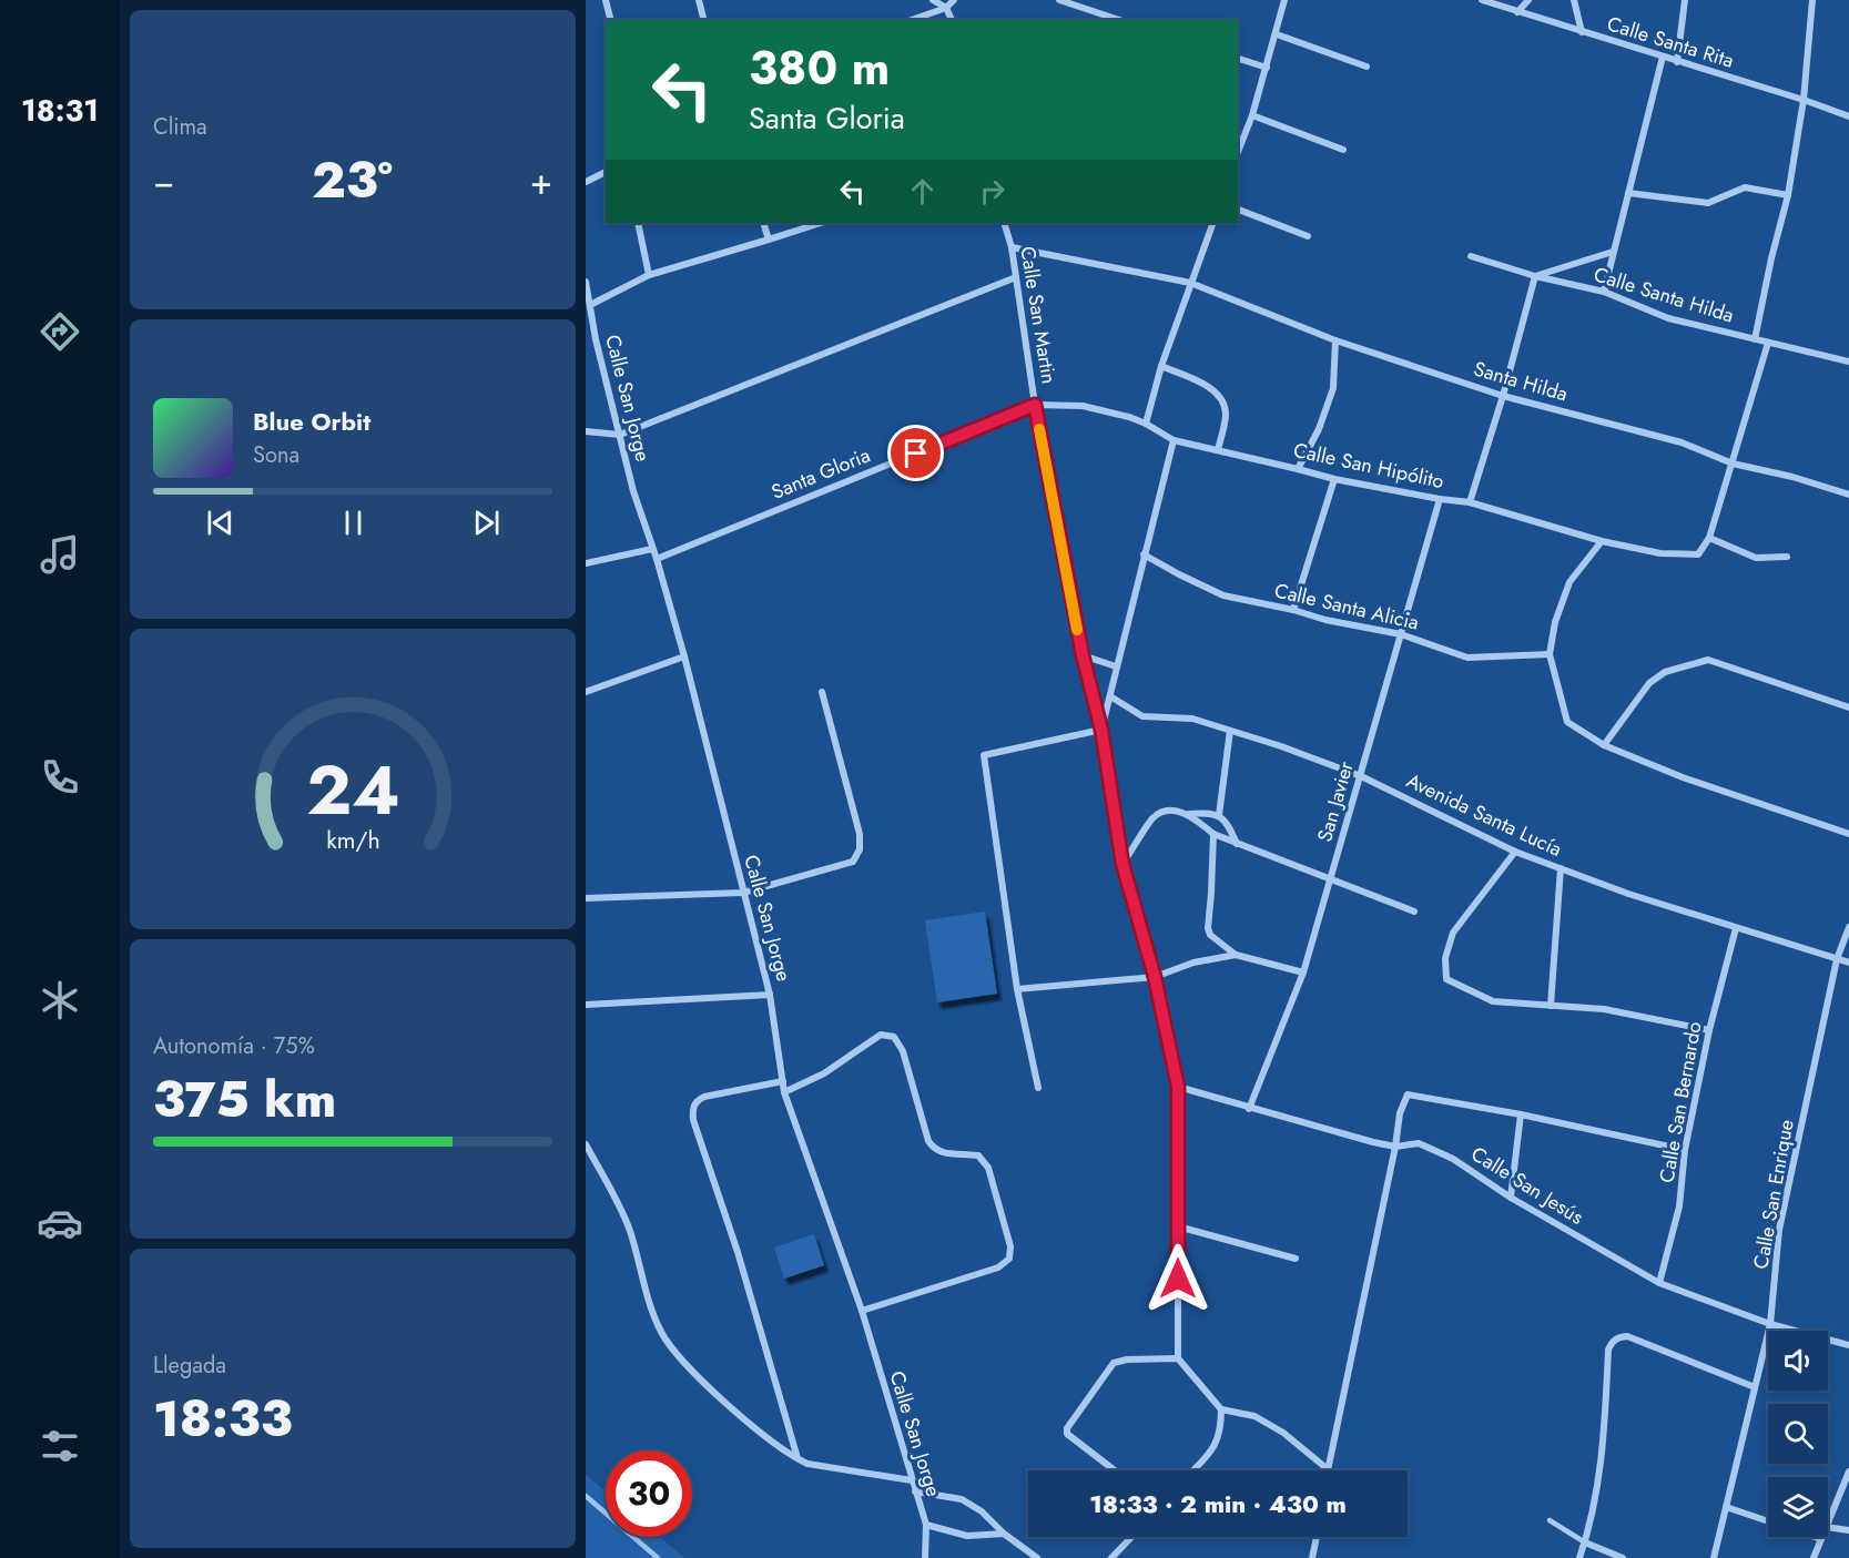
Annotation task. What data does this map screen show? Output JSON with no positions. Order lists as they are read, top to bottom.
{
  "streets": {
    "street": [
      "Calle Santa Rita",
      "Calle Santa Hilda",
      "Calle San Martin",
      "Santa Hilda",
      "Calle San Jorge",
      "Calle San Hipólito",
      "Santa Gloria",
      "Calle Santa Alicia",
      "San Javier",
      "Avenida Santa Lucía",
      "Calle San Bernardo",
      "Calle San Jesús",
      "Calle San Enrique"
    ]
  },
  "crossings": [
    ["Calle San Martin", "Santa Hilda"],
    ["Calle San Martin", "Calle San Hipólito"],
    ["Calle San Martin", "Santa Gloria"],
    ["Calle San Martin", "Calle San Jesús"],
    ["Calle San Jorge", "Santa Gloria"],
    ["Calle San Hipólito", "Santa Gloria"],
    ["Calle San Hipólito", "San Javier"],
    ["Calle Santa Alicia", "San Javier"],
    ["San Javier", "Avenida Santa Lucía"],
    ["San Javier", "Calle San Jesús"],
    ["Avenida Santa Lucía", "Calle San Bernardo"],
    ["Avenida Santa Lucía", "Calle San Enrique"],
    ["Calle San Bernardo", "Calle San Jesús"],
    ["Calle San Jesús", "Calle San Enrique"]
  ],
  "page": {
    "tabs": "18:31",
    "tile": [
      "Clima",
      ["Autonomía · 75%", "375 km"],
      ["Llegada", "18:33"]
    ],
    "turn": ["380 m", "Santa Gloria"],
    "heat": ["−", "23°", "+"],
    "song": ["Blue Orbit", "Sona"],
    "limit": "30",
    "trip": "18:33 · 2 min · 430 m",
    "gauge": ["24", "km/h"]
  }
}
